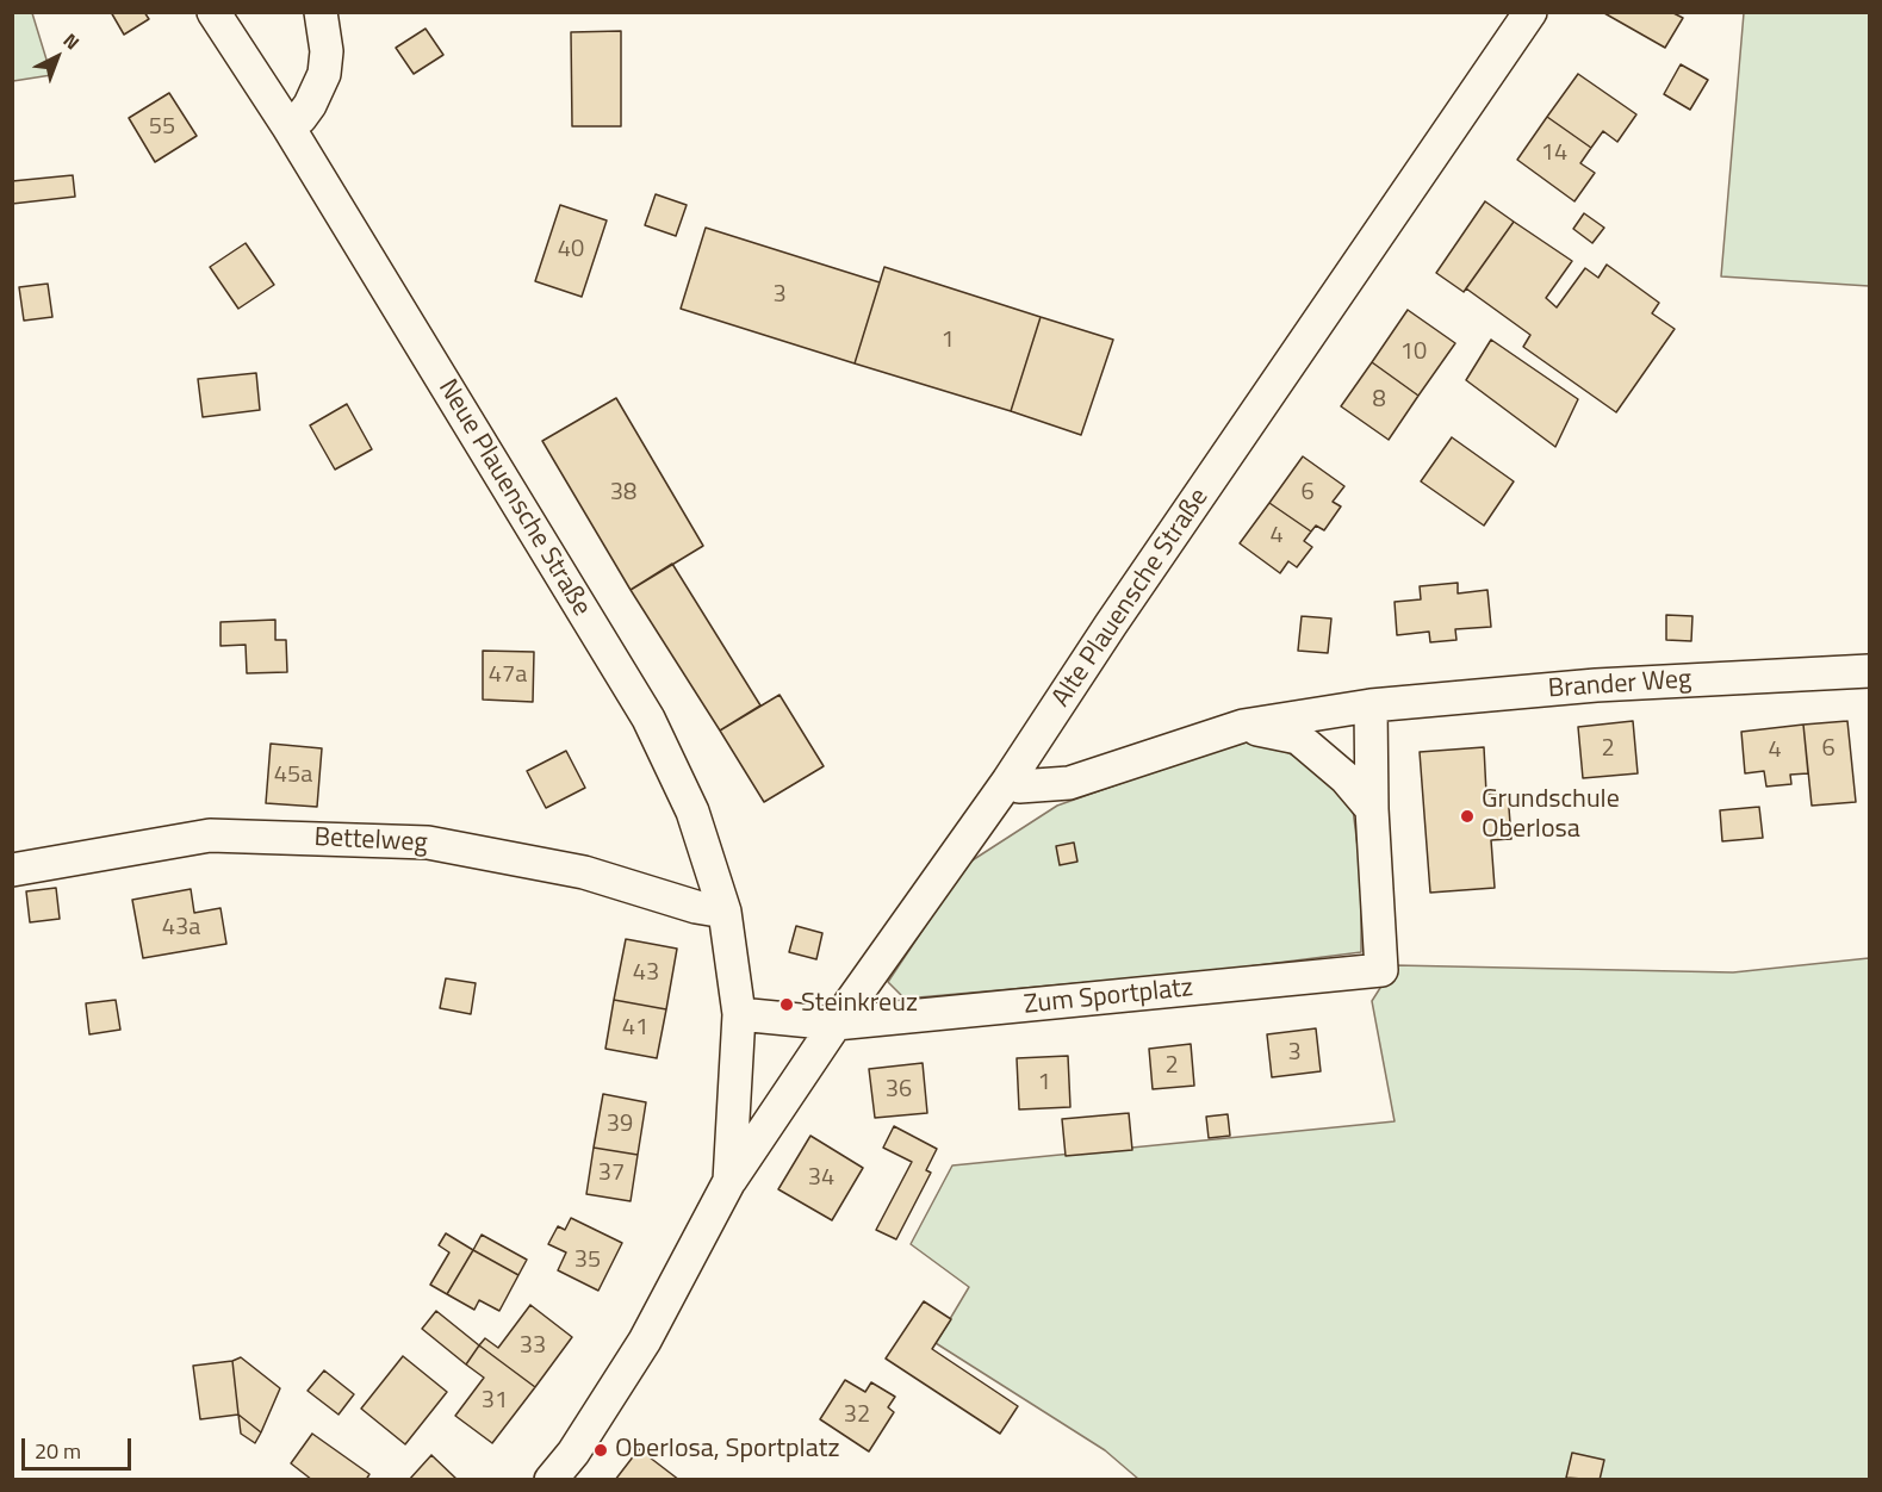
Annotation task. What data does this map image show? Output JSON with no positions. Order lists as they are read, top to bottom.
{
  "streets": {
    "street": [
      "Neue Plauensche Straße",
      "Alte Plauensche Straße",
      "Brander Weg",
      "Bettelweg",
      "Zum Sportplatz"
    ]
  },
  "crossings": [
    ["Neue Plauensche Straße", "Alte Plauensche Straße"],
    ["Neue Plauensche Straße", "Bettelweg"],
    ["Alte Plauensche Straße", "Brander Weg"],
    ["Alte Plauensche Straße", "Zum Sportplatz"]
  ],
  "places": ["Grundschule Oberlosa", "Steinkreuz", "Oberlosa, Sportplatz"],
  "house_numbers": [
    "55",
    "14",
    "40",
    "3",
    "1",
    "10",
    "8",
    "38",
    "6",
    "4",
    "47a",
    "2",
    "6",
    "4",
    "45a",
    "43a",
    "43",
    "41",
    "3",
    "2",
    "1",
    "36",
    "39",
    "37",
    "34",
    "35",
    "33",
    "31",
    "32"
  ],
  "scale_bar": "20 m",
  "north": "top right"
}
